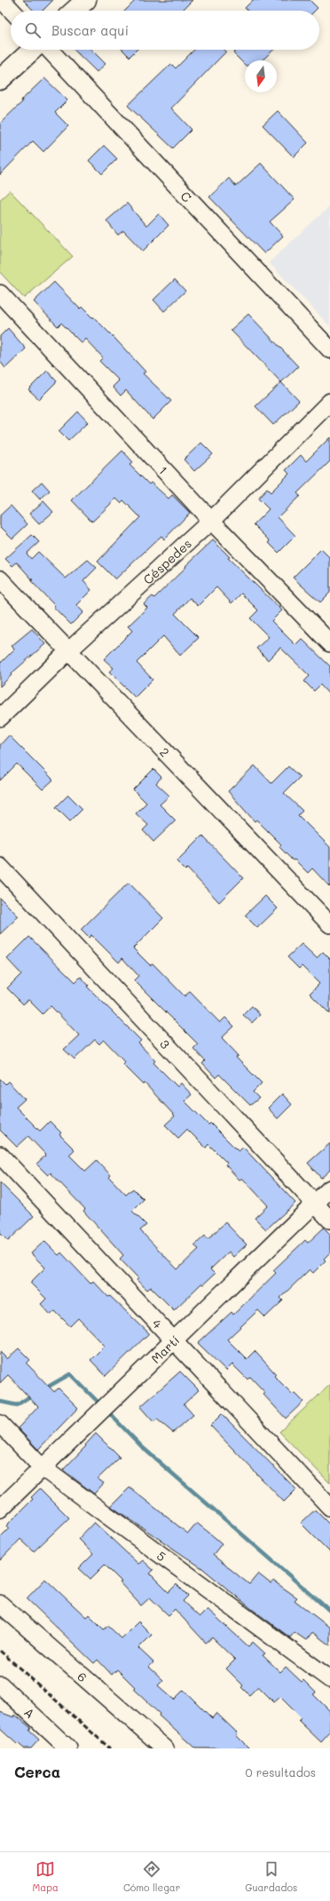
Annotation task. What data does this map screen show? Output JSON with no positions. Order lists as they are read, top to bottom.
{
  "streets": {
    "street": [
      "C",
      "1",
      "Céspedes",
      "2",
      "3",
      "4",
      "Martí",
      "5",
      "6",
      "A"
    ]
  },
  "crossings": [
    ["1", "Céspedes"],
    ["Céspedes", "2"],
    ["3", "Martí"],
    ["4", "Martí"],
    ["Martí", "5"]
  ],
  "north": "bottom",
  "page": {
    "search": "Buscar aquí",
    "heading": ["Cerca", "0 resultados"],
    "nav": ["Mapa", "Cómo llegar", "Guardados"]
  }
}
